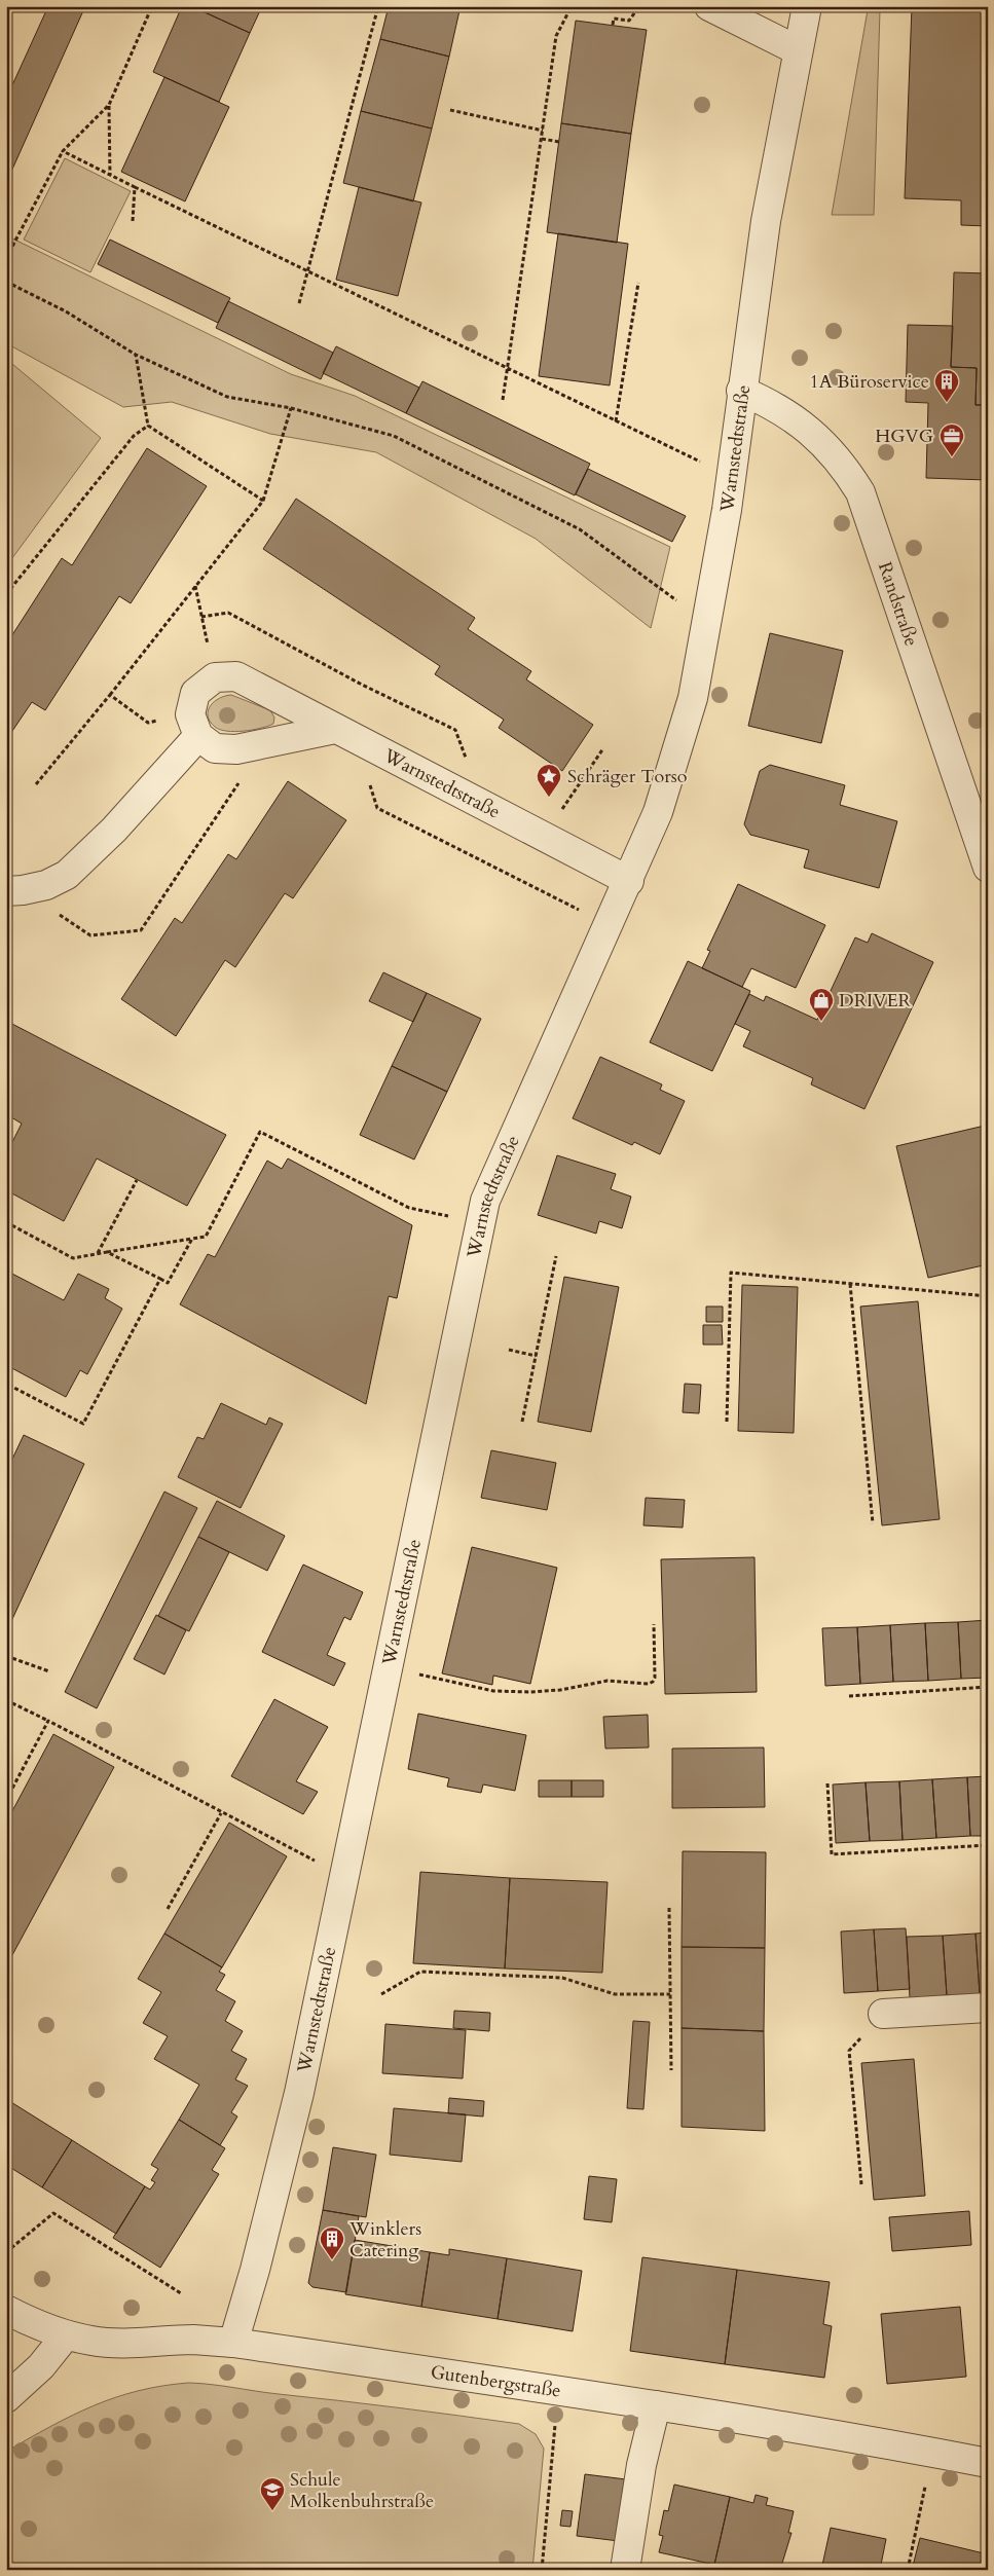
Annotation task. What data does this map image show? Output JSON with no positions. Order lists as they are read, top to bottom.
{
  "streets": {
    "street": ["Warnstedtstraße", "Randstraße", "Gutenbergstraße"]
  },
  "crossings": [
    ["Warnstedtstraße", "Randstraße"],
    ["Warnstedtstraße", "Gutenbergstraße"]
  ],
  "places": {
    "building": ["1A Büroservice", "Winklers Catering"],
    "office": ["HGVG"],
    "place": ["Schräger Torso"],
    "shop": ["DRIVER"],
    "school or university": ["Schule Molkenbuhrstraße"]
  }
}
